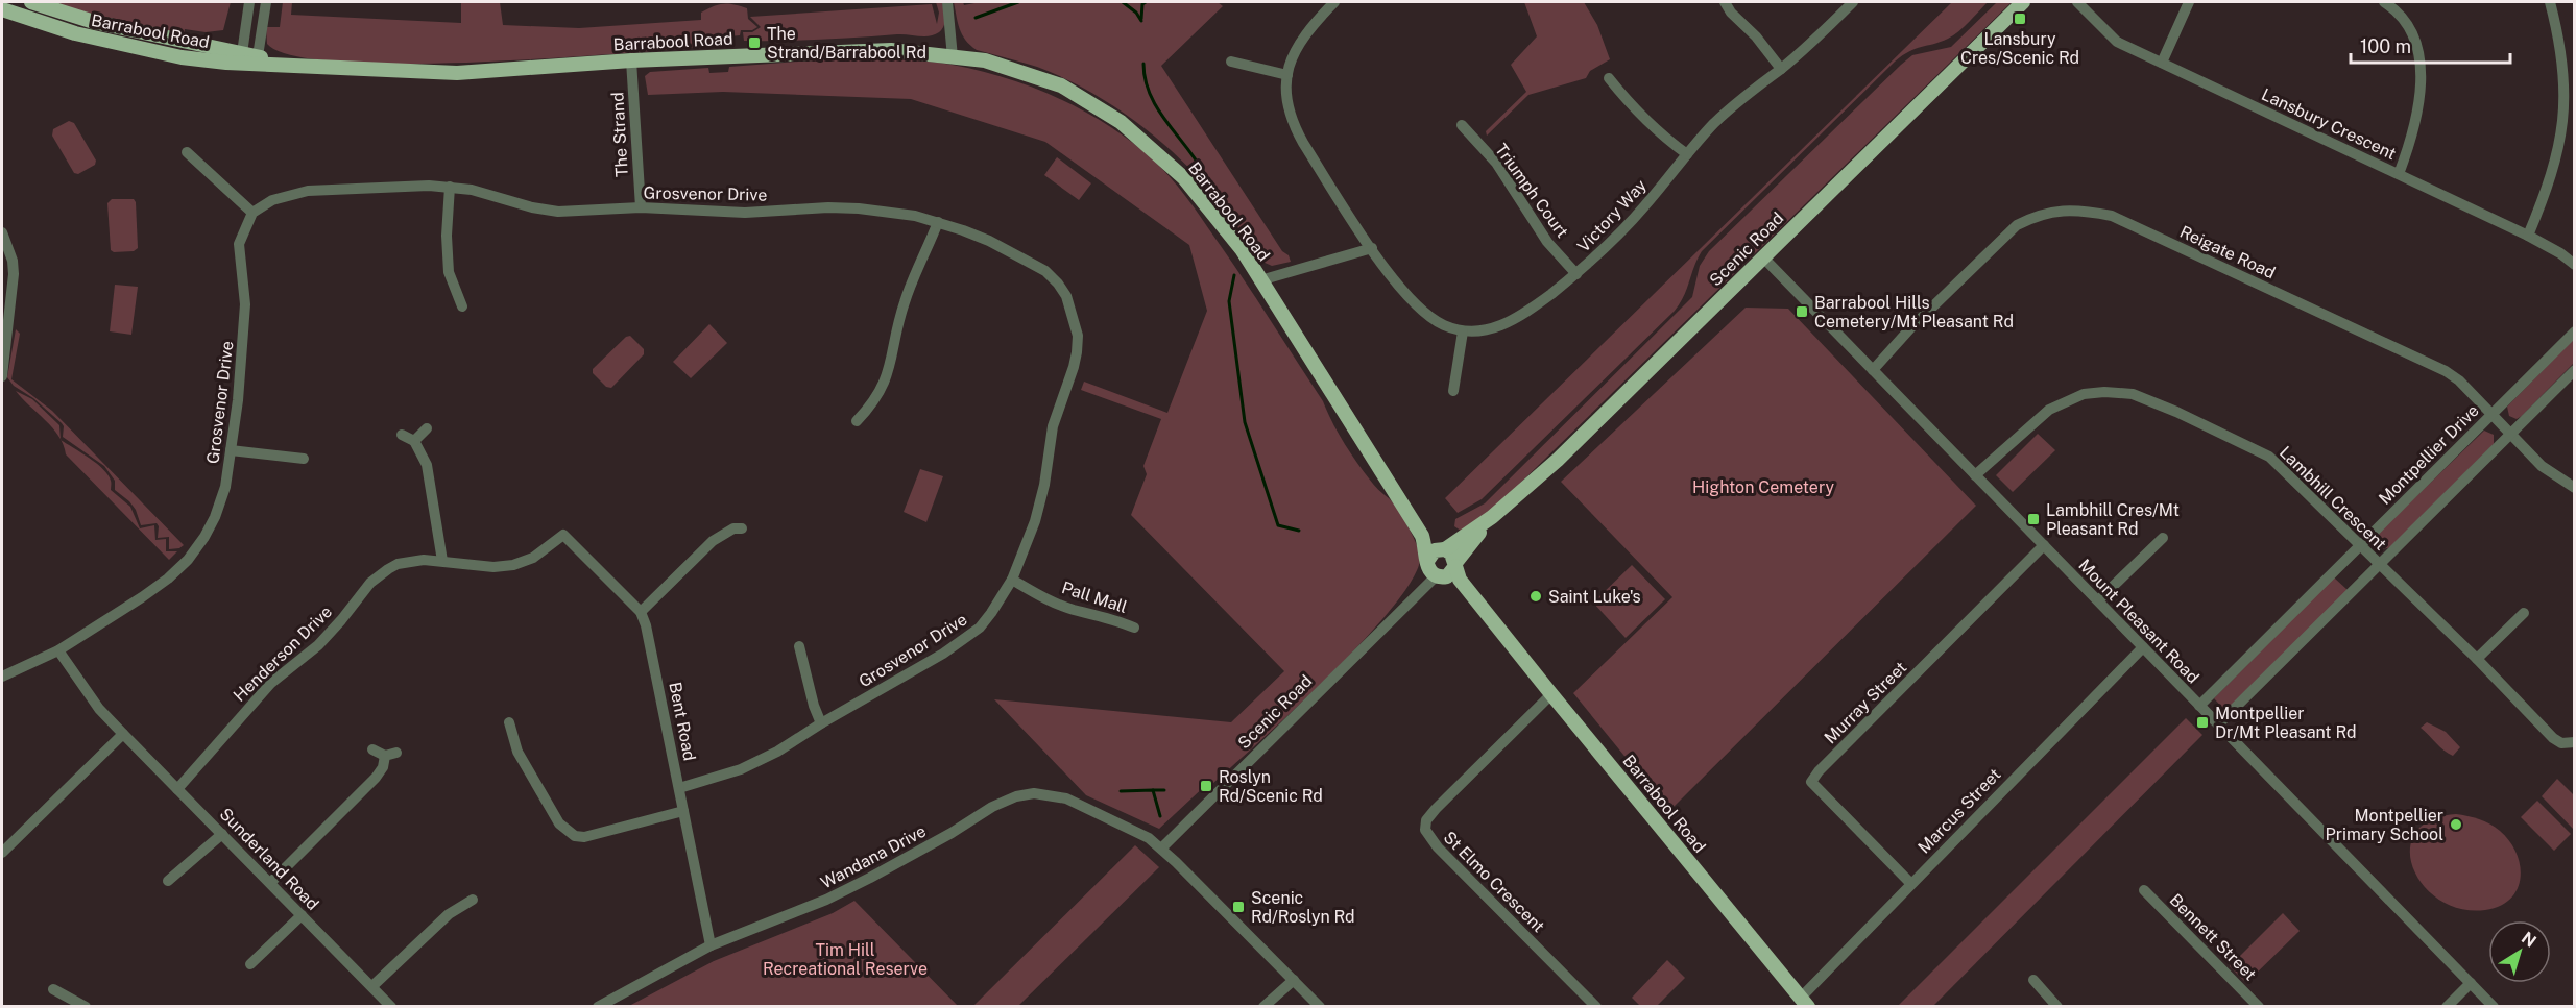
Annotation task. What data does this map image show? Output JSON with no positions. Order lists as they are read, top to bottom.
{
  "streets": {
    "main road": ["Barrabool Road", "Scenic Road"],
    "street": [
      "Lansbury Crescent",
      "The Strand",
      "Triumph Court",
      "Grosvenor Drive",
      "Victory Way",
      "Reigate Road",
      "Montpellier Drive",
      "Lambhill Crescent",
      "Pall Mall",
      "Mount Pleasant Road",
      "Henderson Drive",
      "Murray Street",
      "Bent Road",
      "Marcus Street",
      "Wandana Drive",
      "Sunderland Road",
      "St Elmo Crescent",
      "Bennett Street"
    ]
  },
  "crossings": [
    ["Barrabool Road", "The Strand"],
    ["Barrabool Road", "Scenic Road"],
    ["Barrabool Road", "Marcus Street"],
    ["Barrabool Road", "St Elmo Crescent"],
    ["The Strand", "Grosvenor Drive"],
    ["Triumph Court", "Victory Way"],
    ["Grosvenor Drive", "Pall Mall"],
    ["Grosvenor Drive", "Bent Road"],
    ["Grosvenor Drive", "Sunderland Road"],
    ["Scenic Road", "Mount Pleasant Road"],
    ["Scenic Road", "Wandana Drive"],
    ["Reigate Road", "Montpellier Drive"],
    ["Reigate Road", "Mount Pleasant Road"],
    ["Montpellier Drive", "Lambhill Crescent"],
    ["Montpellier Drive", "Mount Pleasant Road"],
    ["Lambhill Crescent", "Mount Pleasant Road"],
    ["Mount Pleasant Road", "Murray Street"],
    ["Mount Pleasant Road", "Marcus Street"],
    ["Henderson Drive", "Bent Road"],
    ["Henderson Drive", "Sunderland Road"],
    ["Murray Street", "Marcus Street"],
    ["Bent Road", "Wandana Drive"]
  ],
  "parks": ["Highton Cemetery", "Tim Hill Recreational Reserve"],
  "places": {
    "transit": [
      "Lansbury Cres/Scenic Rd",
      "The Strand/Barrabool Rd",
      "Barrabool Hills Cemetery/Mt Pleasant Rd",
      "Lambhill Cres/Mt Pleasant Rd",
      "Montpellier Dr/Mt Pleasant Rd",
      "Roslyn Rd/Scenic Rd",
      "Scenic Rd/Roslyn Rd"
    ],
    "other": ["Saint Luke's", "Montpellier Primary School"]
  },
  "scale_bar": "100 m",
  "north": "top right"
}
